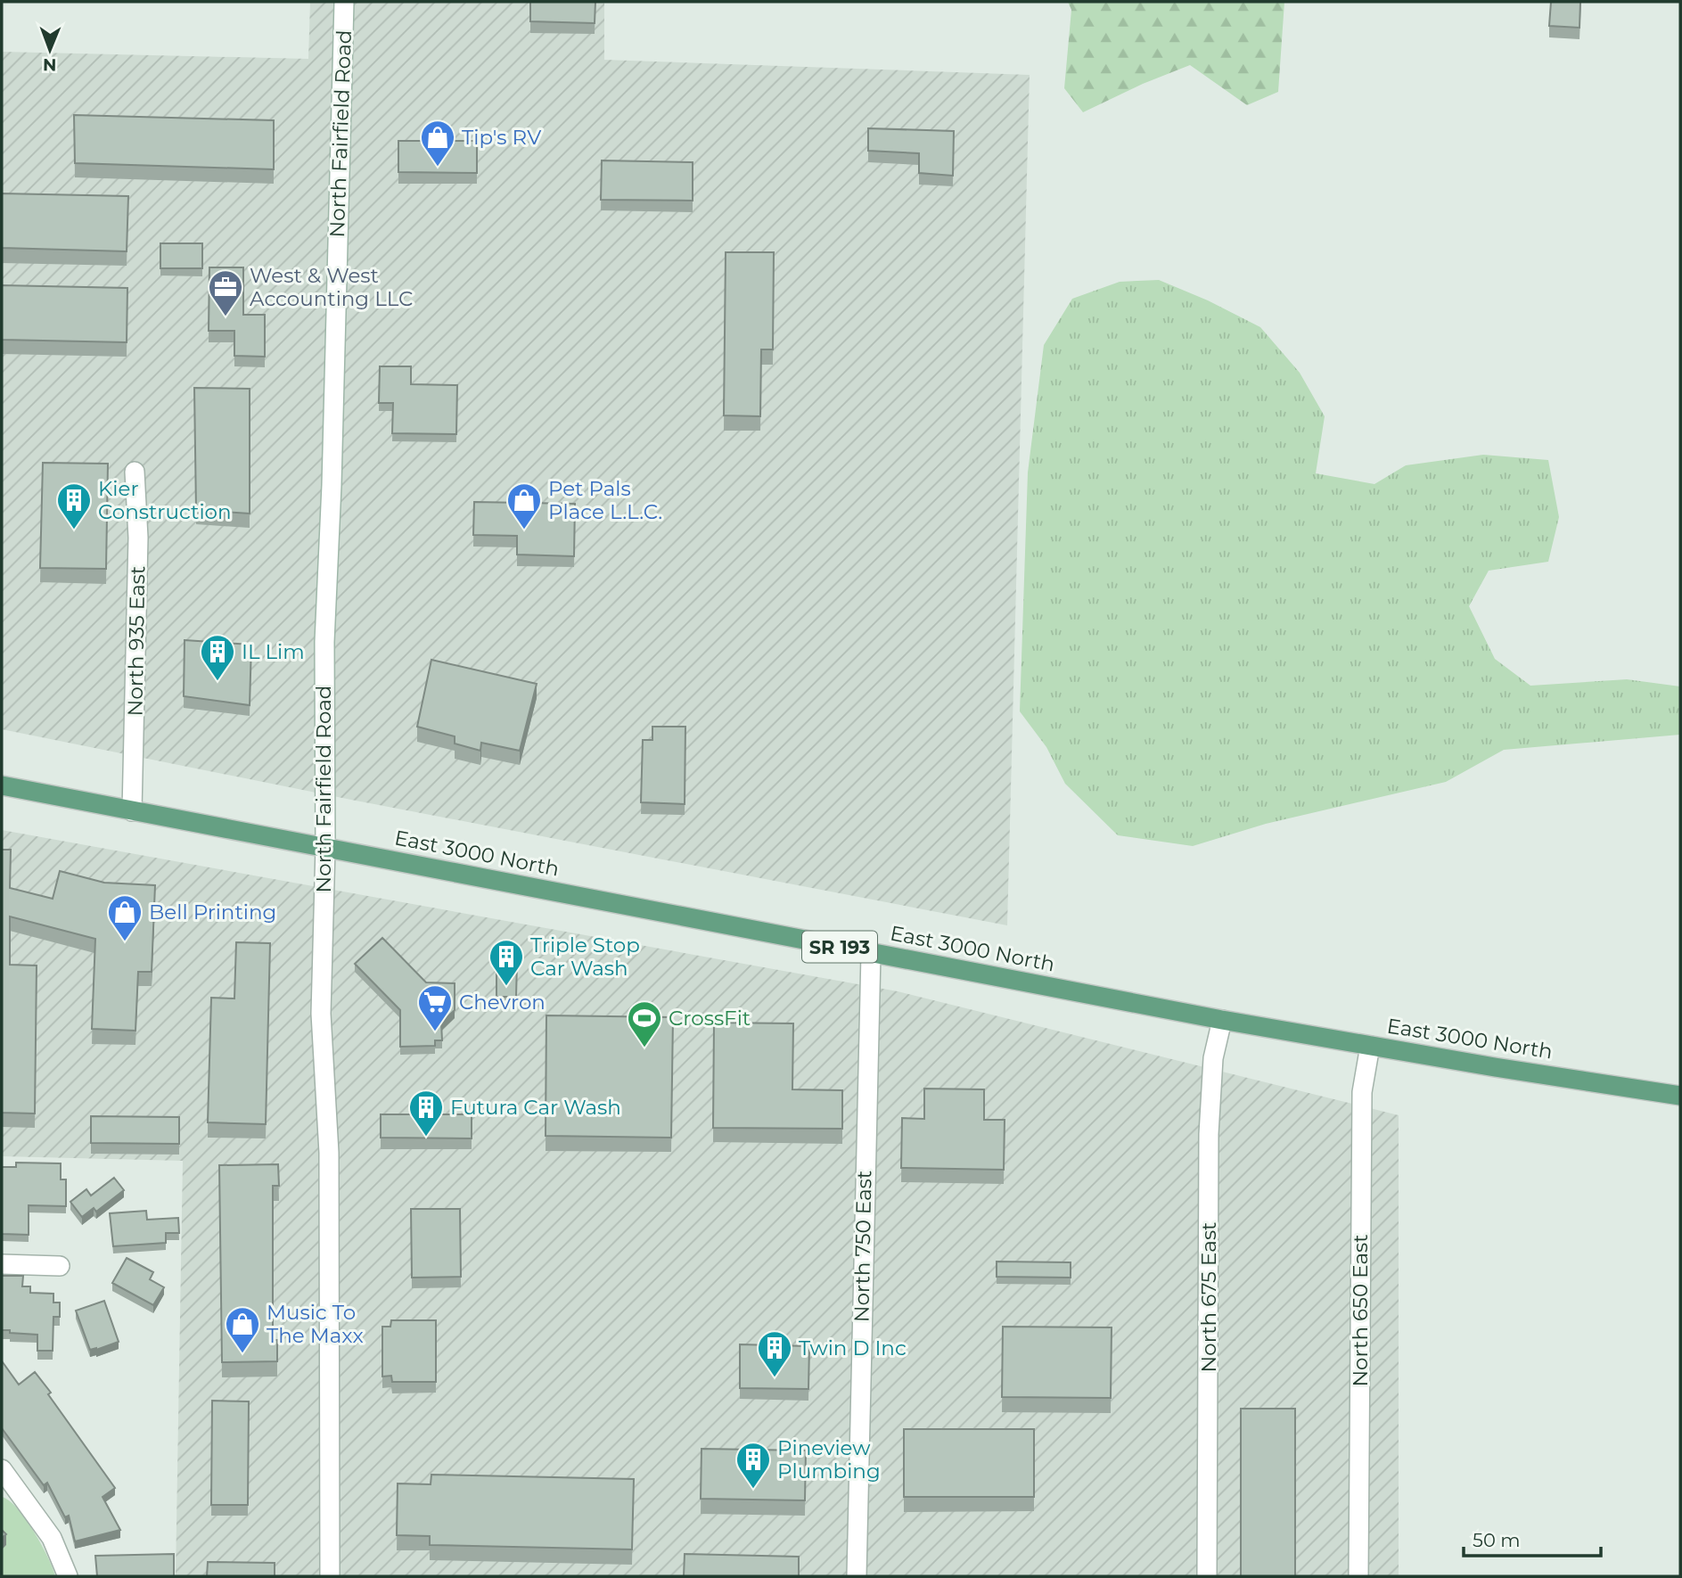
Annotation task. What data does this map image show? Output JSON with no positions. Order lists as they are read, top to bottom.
{
  "streets": {
    "main road": ["East 3000 North", "SR 193"],
    "street": [
      "North Fairfield Road",
      "North 935 East",
      "North 750 East",
      "North 675 East",
      "North 650 East"
    ]
  },
  "crossings": [
    ["North Fairfield Road", "East 3000 North"],
    ["North 935 East", "East 3000 North"],
    ["East 3000 North", "North 750 East"],
    ["East 3000 North", "North 675 East"],
    ["East 3000 North", "North 650 East"]
  ],
  "places": {
    "shop": [
      "Tip's RV",
      "Pet Pals Place L.L.C.",
      "Bell Printing",
      "Music To The Maxx"
    ],
    "office": ["West & West Accounting LLC"],
    "building": [
      "Kier Construction",
      "IL Lim",
      "Triple Stop Car Wash",
      "Futura Car Wash",
      "Twin D Inc",
      "Pineview Plumbing"
    ],
    "supermarket": ["Chevron"],
    "sports": ["CrossFit"]
  },
  "scale_bar": "50 m",
  "north": "bottom"
}
